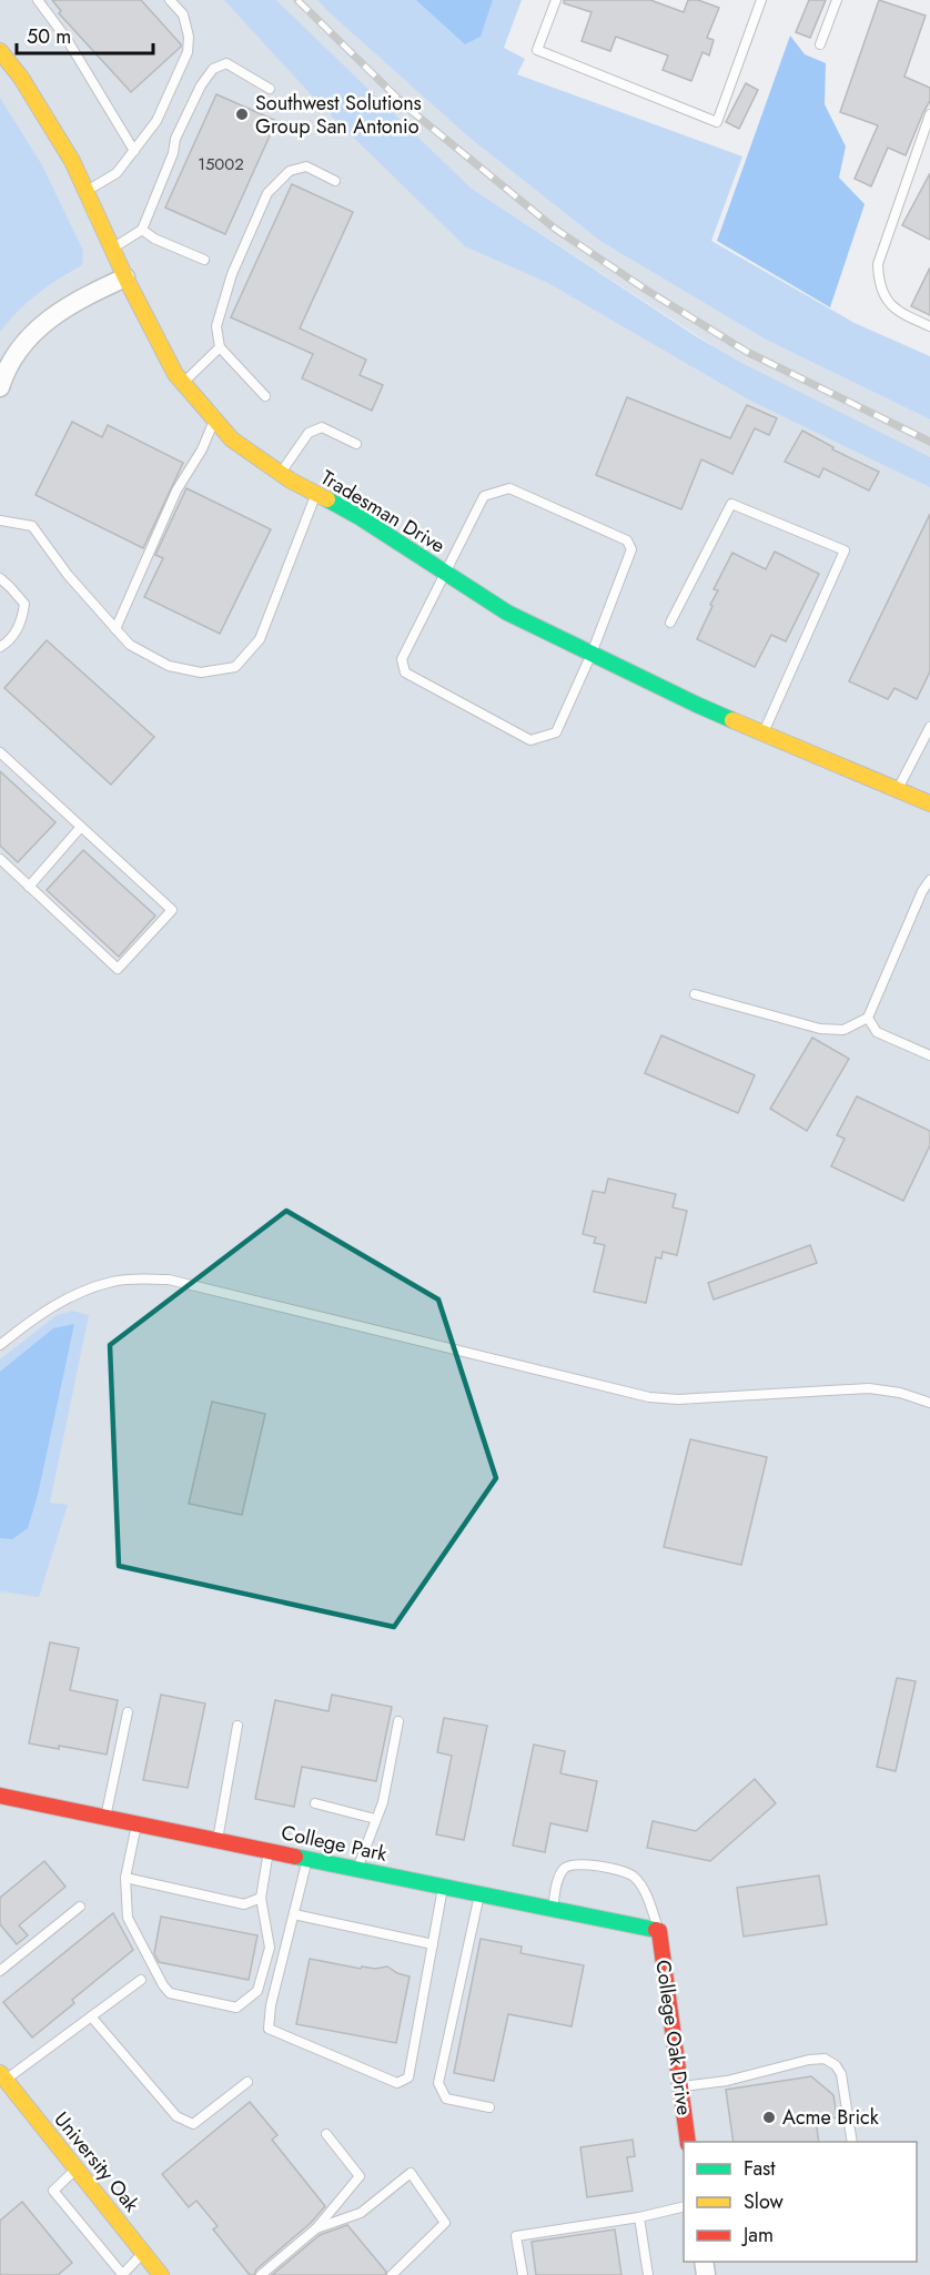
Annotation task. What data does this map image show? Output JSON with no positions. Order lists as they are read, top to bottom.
{
  "streets": {
    "street": [
      "Tradesman Drive",
      "College Park",
      "College Oak Drive",
      "University Oak"
    ]
  },
  "crossings": [
    ["College Park", "College Oak Drive"]
  ],
  "places": ["Southwest Solutions Group San Antonio", "Acme Brick"],
  "house_numbers": ["15002"],
  "legend": ["Fast", "Slow", "Jam"],
  "scale_bar": "50 m"
}
